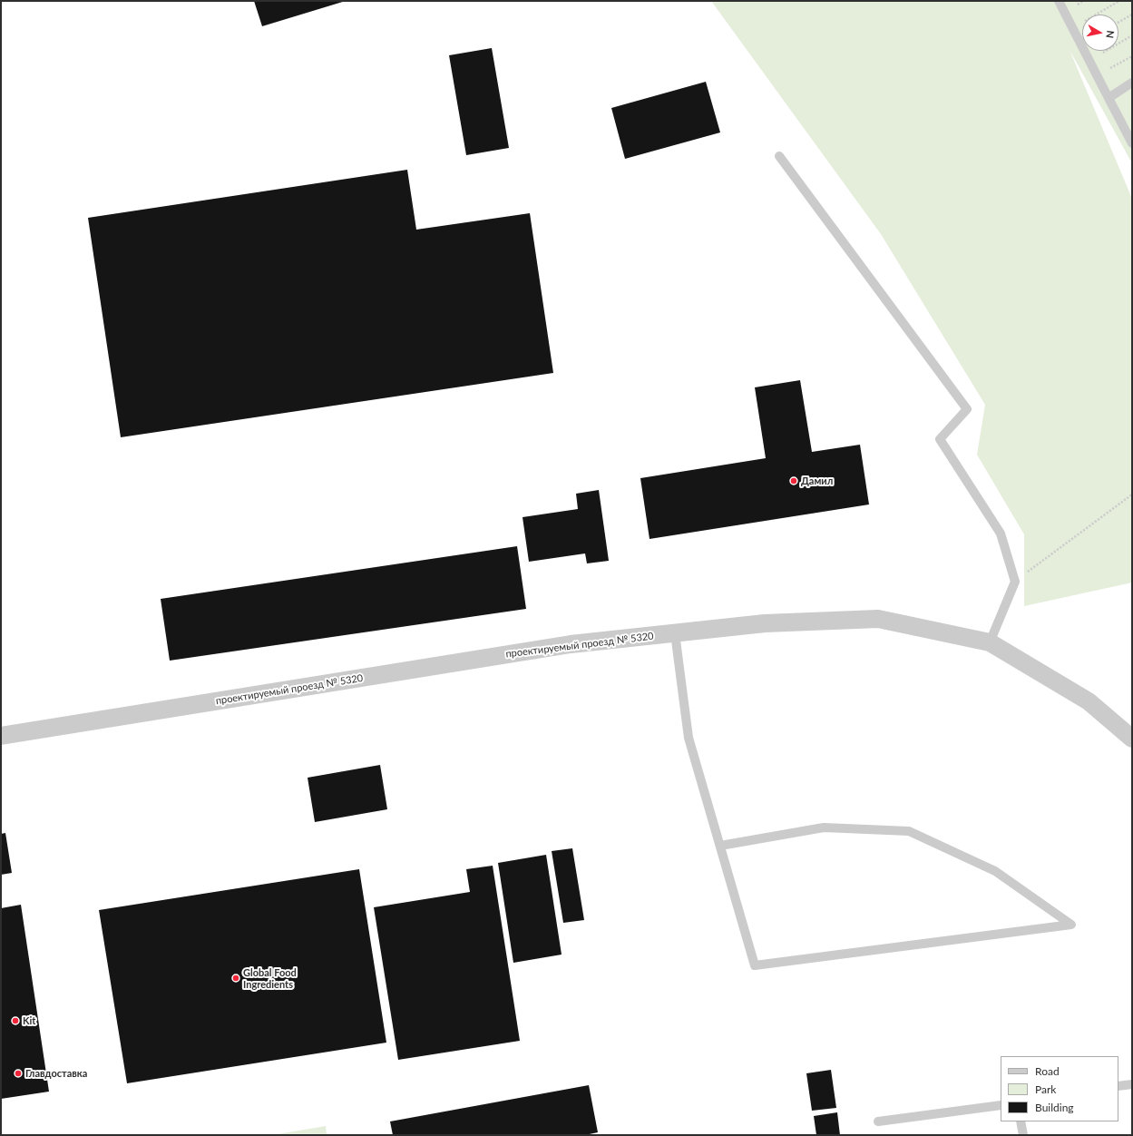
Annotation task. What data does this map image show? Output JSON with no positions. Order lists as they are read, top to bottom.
{
  "streets": {
    "street": ["проектируемый проезд № 5320"]
  },
  "places": [
    "Дамил",
    "Global Food Ingredients",
    "Kit",
    "Главдоставка"
  ],
  "legend": ["Road", "Park", "Building"],
  "north": "right"
}
